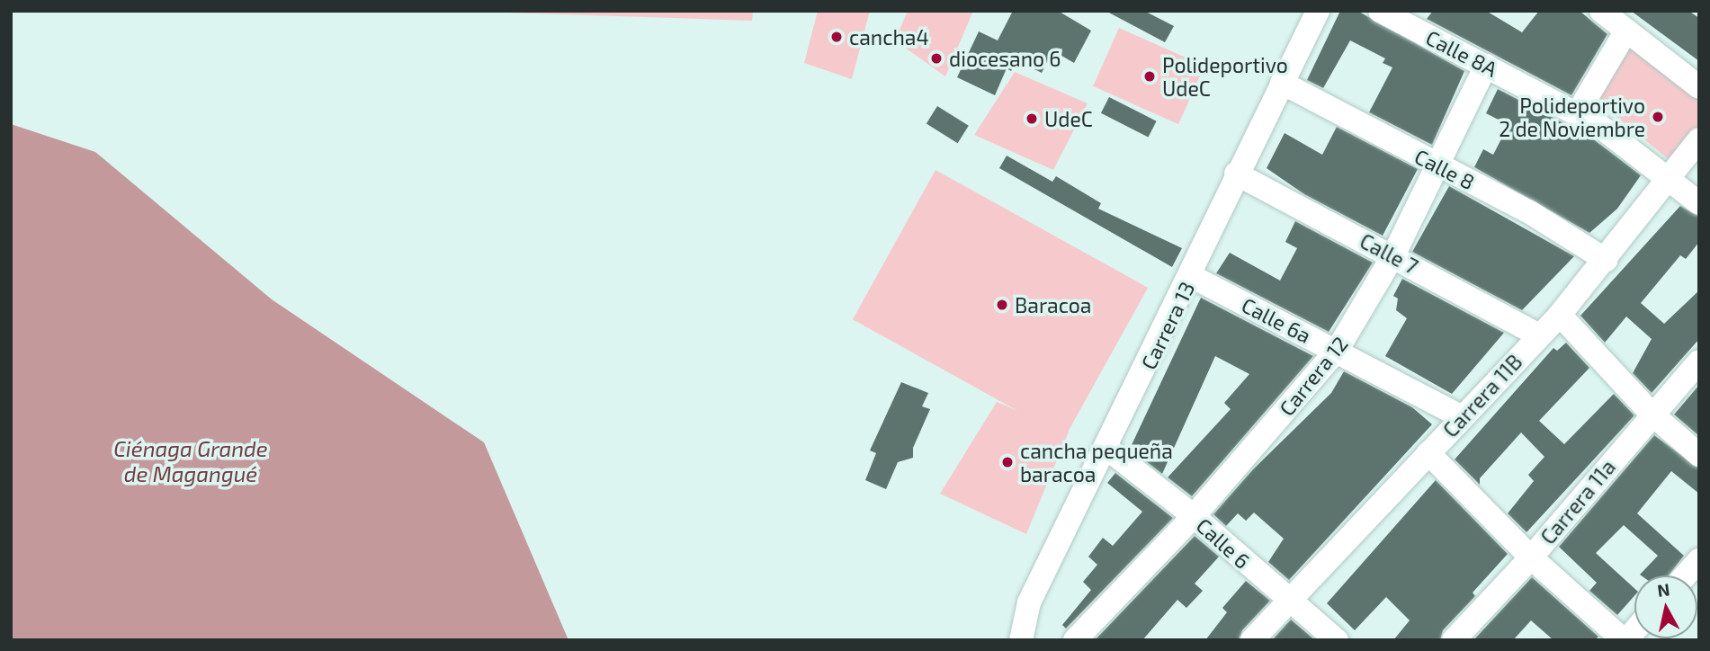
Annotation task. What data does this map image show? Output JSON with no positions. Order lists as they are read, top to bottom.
{
  "streets": {
    "street": [
      "Calle 8A",
      "Calle 8",
      "Calle 7",
      "Calle 6a",
      "Carrera 13",
      "Carrera 12",
      "Carrera 11B",
      "Carrera 11a",
      "Calle 6"
    ]
  },
  "crossings": [
    ["Calle 8A", "Carrera 12"],
    ["Calle 8A", "Carrera 11B"],
    ["Calle 8", "Carrera 13"],
    ["Calle 8", "Carrera 12"],
    ["Calle 8", "Carrera 11B"],
    ["Calle 7", "Carrera 13"],
    ["Calle 7", "Carrera 12"],
    ["Calle 7", "Carrera 11B"],
    ["Calle 6a", "Carrera 13"],
    ["Calle 6a", "Carrera 12"],
    ["Calle 6a", "Carrera 11B"],
    ["Carrera 13", "Calle 6"],
    ["Carrera 12", "Calle 6"],
    ["Carrera 11B", "Calle 6"]
  ],
  "water": ["Ciénaga Grande de Magangué"],
  "places": [
    "cancha4",
    "diocesano 6",
    "Polideportivo UdeC",
    "Polideportivo 2 de Noviembre",
    "UdeC",
    "Baracoa",
    "cancha pequeña baracoa"
  ],
  "north": "top"
}
